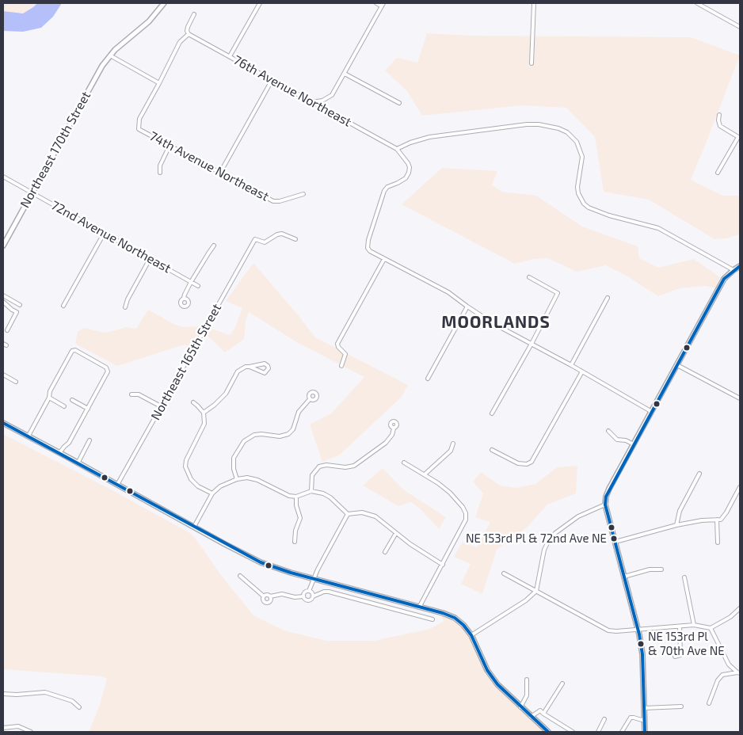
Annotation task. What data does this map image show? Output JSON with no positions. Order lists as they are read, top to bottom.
{
  "streets": {
    "main road": ["Northeast 170th Street"],
    "street": [
      "76th Avenue Northeast",
      "74th Avenue Northeast",
      "72nd Avenue Northeast",
      "Northeast 165th Street"
    ]
  },
  "crossings": [
    ["Northeast 170th Street", "72nd Avenue Northeast"]
  ],
  "districts": ["MOORLANDS"],
  "places": ["NE 153rd Pl & 72nd Ave NE", "NE 153rd Pl & 70th Ave NE"]
}
